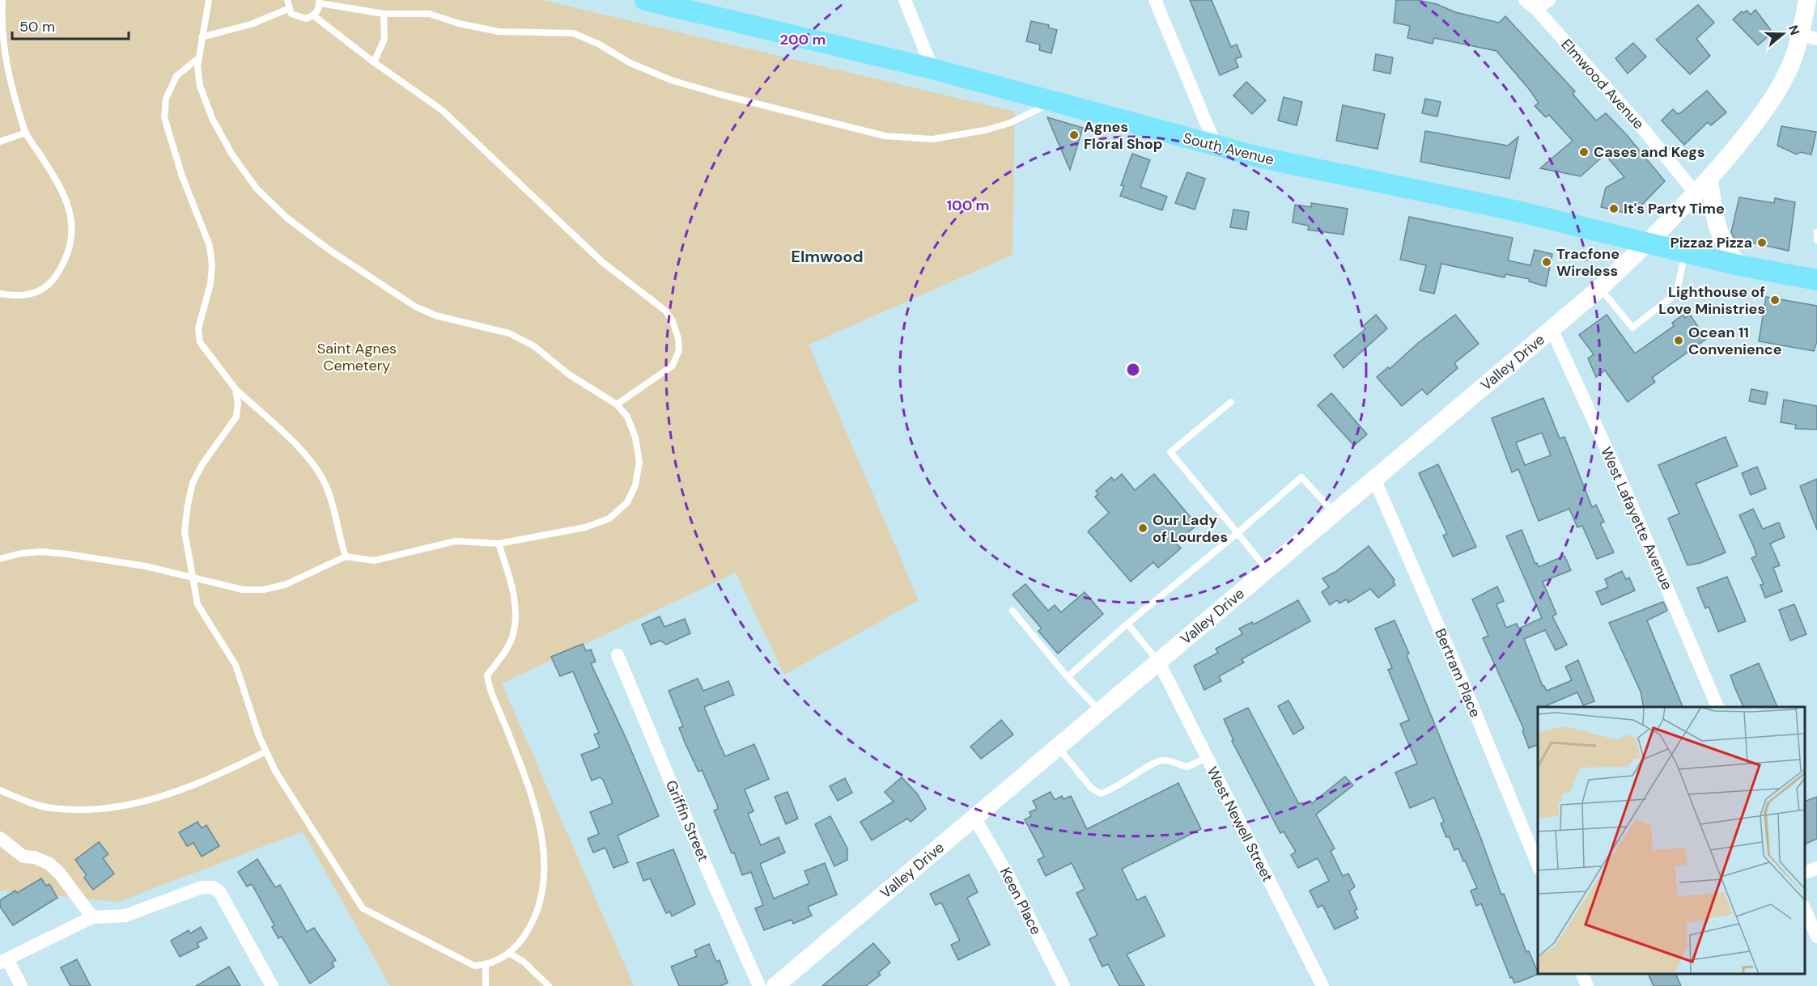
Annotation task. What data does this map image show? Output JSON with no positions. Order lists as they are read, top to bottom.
{
  "streets": {
    "main road": ["South Avenue", "Valley Drive"],
    "street": [
      "Elmwood Avenue",
      "West Lafayette Avenue",
      "Bertram Place",
      "Griffin Street",
      "West Newell Street",
      "Keen Place"
    ]
  },
  "crossings": [
    ["Elmwood Avenue", "Valley Drive"],
    ["South Avenue", "Valley Drive"],
    ["Valley Drive", "West Lafayette Avenue"],
    ["Valley Drive", "Bertram Place"],
    ["Valley Drive", "West Newell Street"],
    ["Valley Drive", "Keen Place"]
  ],
  "districts": ["Elmwood"],
  "parks": ["Saint Agnes Cemetery"],
  "places": [
    "Agnes Floral Shop",
    "Cases and Kegs",
    "It's Party Time",
    "Pizzaz Pizza",
    "Tracfone Wireless",
    "Lighthouse of Love Ministries",
    "Ocean 11 Convenience",
    "Our Lady of Lourdes"
  ],
  "scale_bar": "50 m",
  "north": "right",
  "rings": ["200 m", "100 m"]
}
